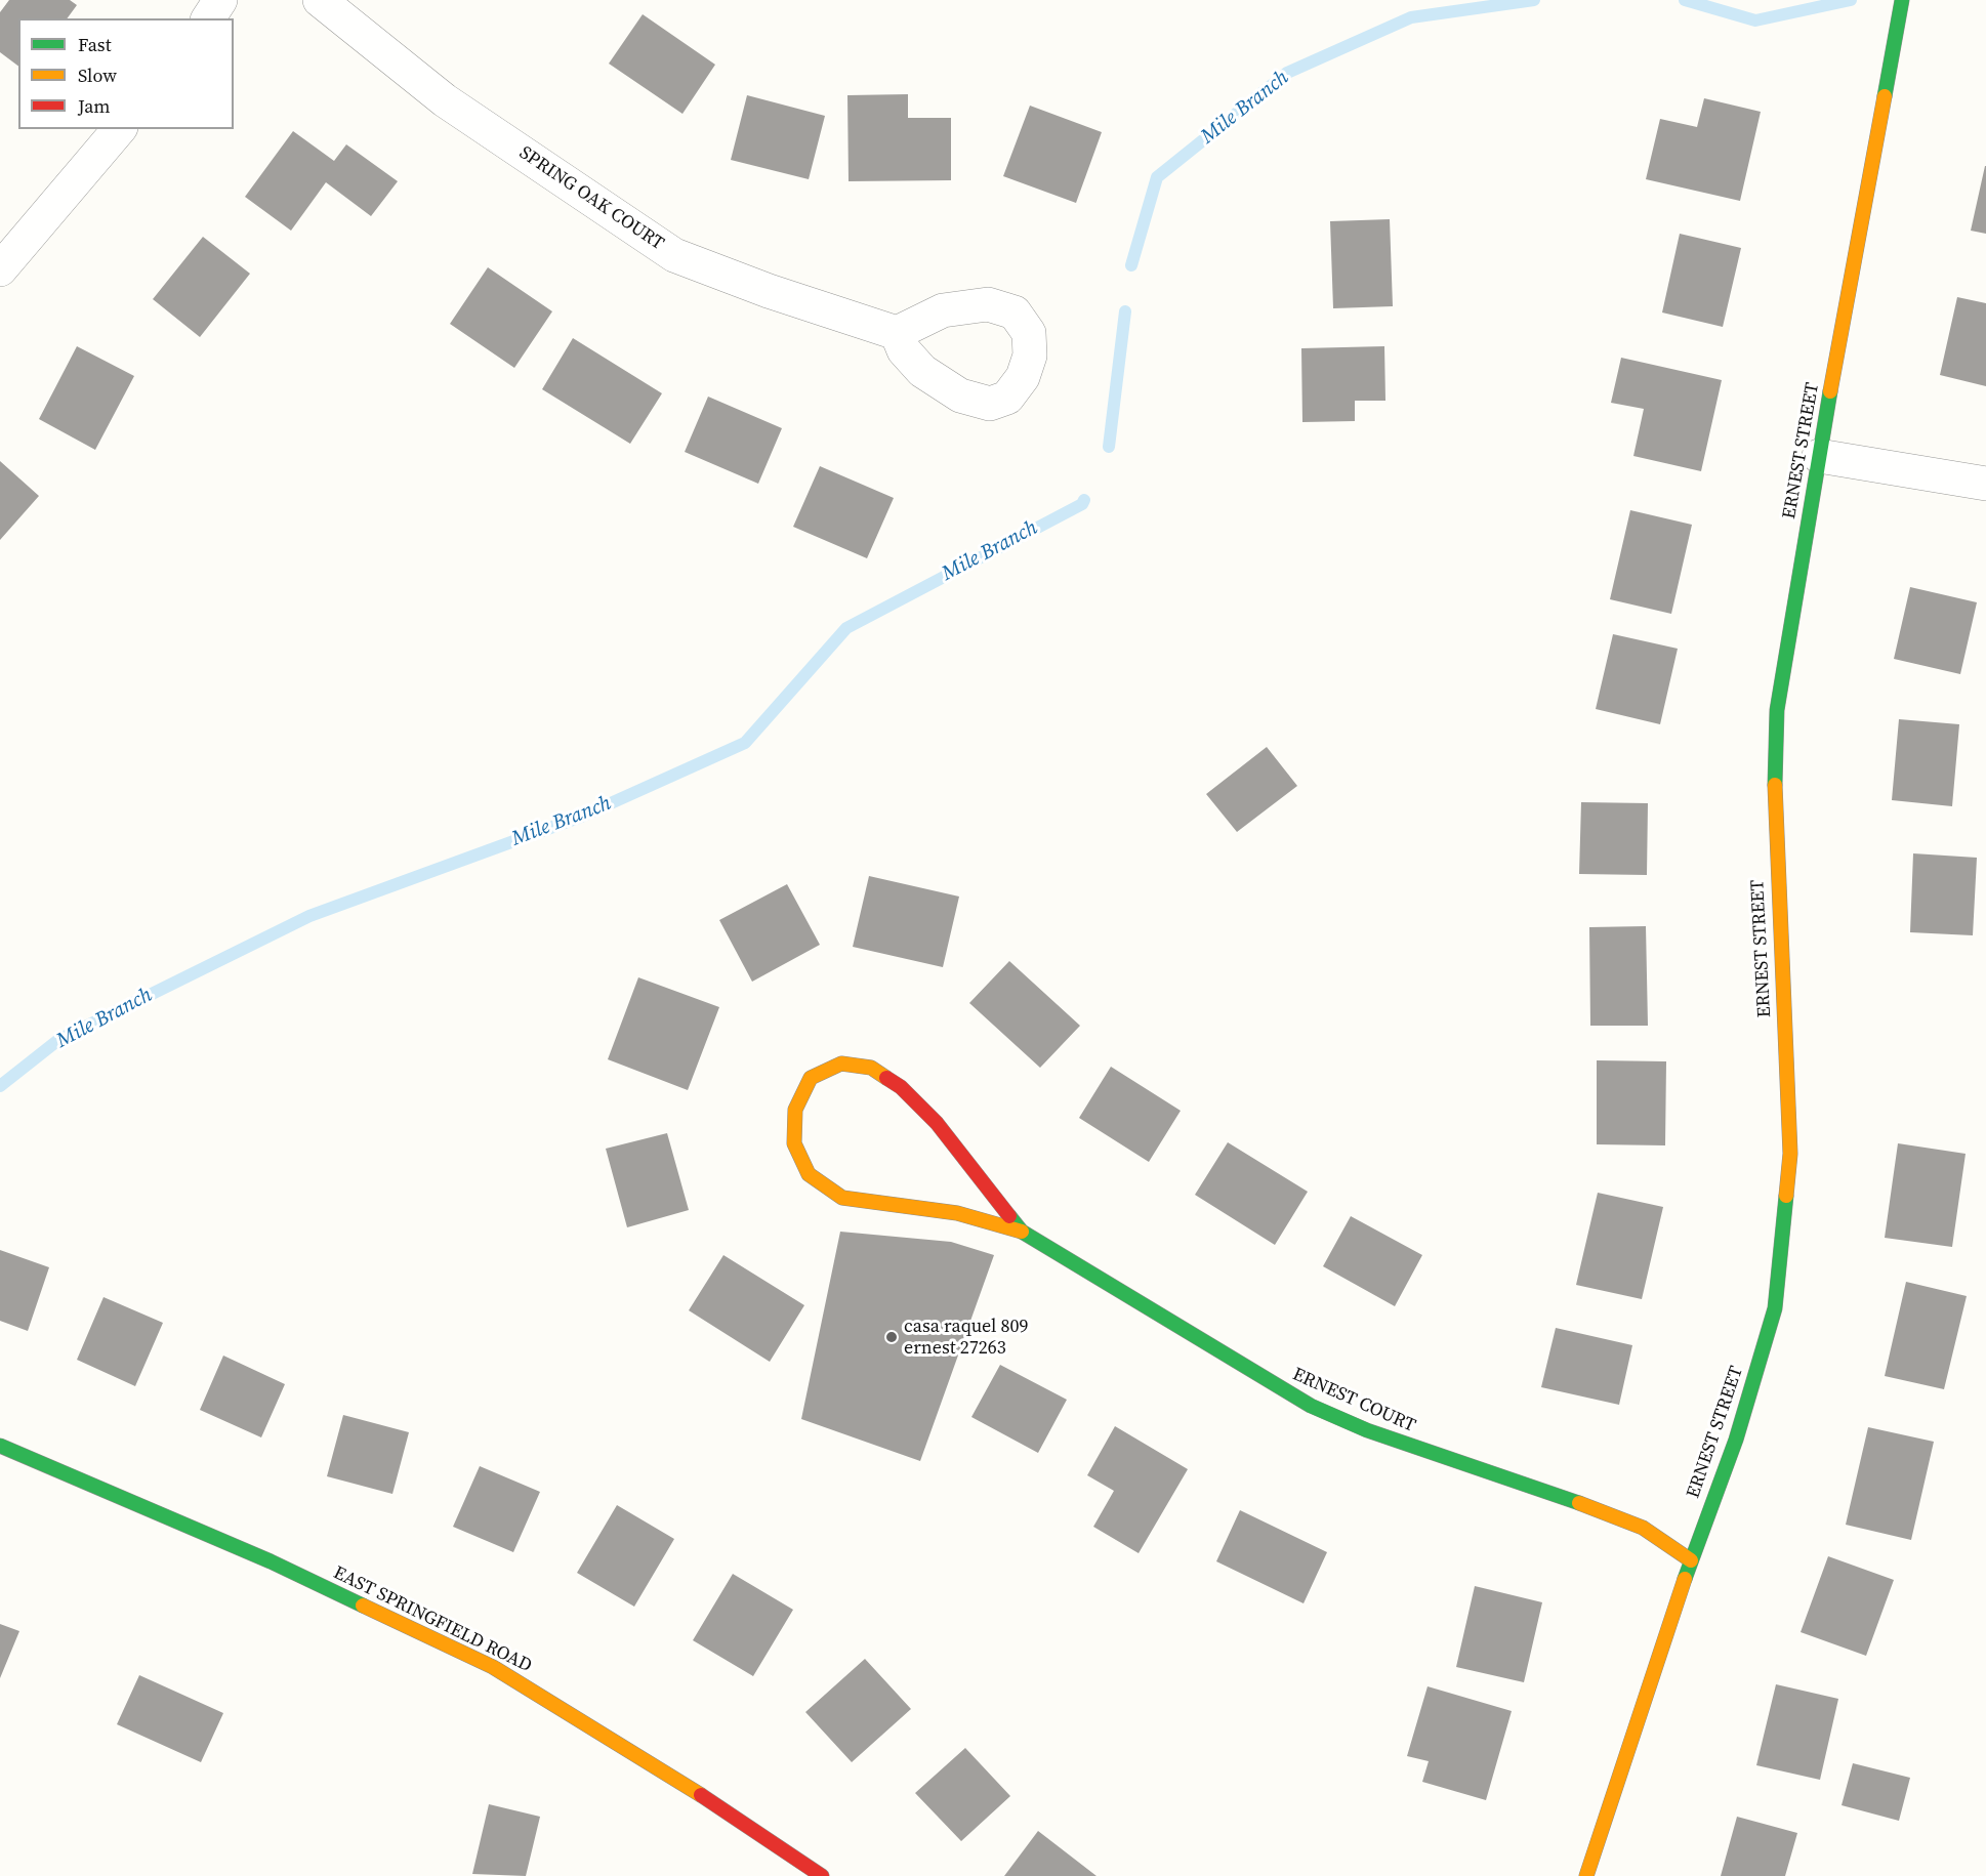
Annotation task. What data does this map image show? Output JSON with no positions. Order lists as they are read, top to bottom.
{
  "streets": {
    "street": [
      "SPRING OAK COURT",
      "ERNEST STREET",
      "ERNEST COURT",
      "EAST SPRINGFIELD ROAD"
    ]
  },
  "crossings": [
    ["ERNEST STREET", "ERNEST COURT"]
  ],
  "water": ["Mile Branch"],
  "places": ["casa raquel 809 ernest 27263"],
  "legend": ["Fast", "Slow", "Jam"]
}
